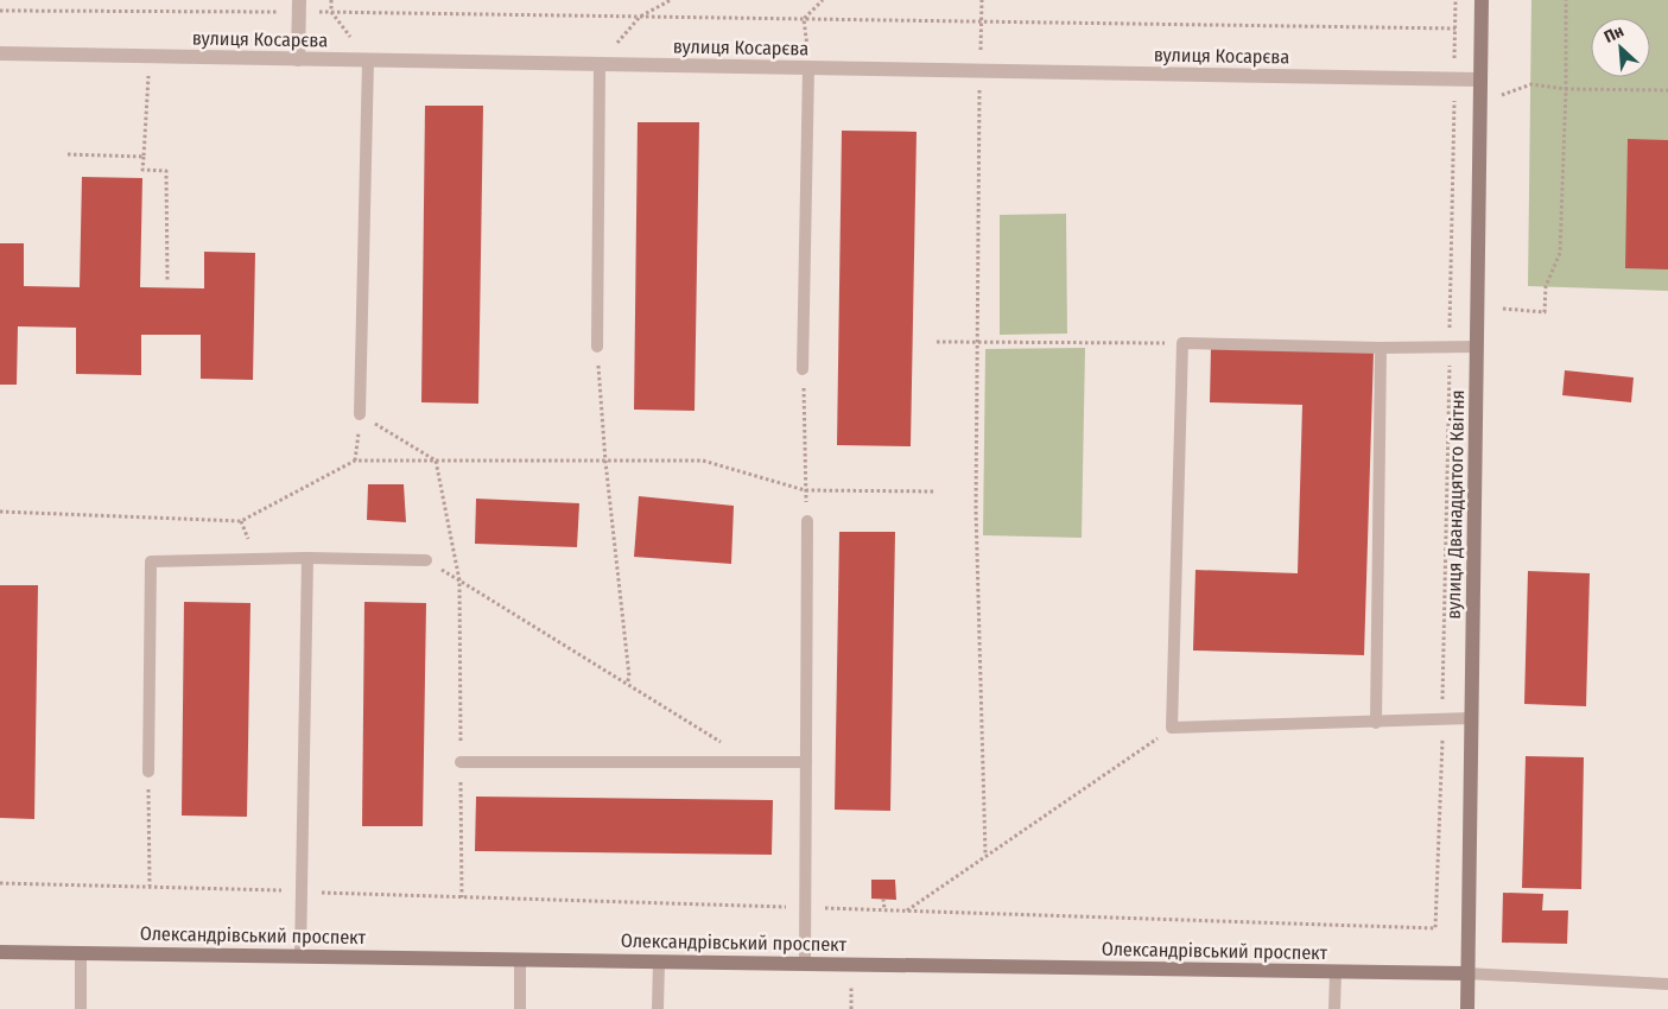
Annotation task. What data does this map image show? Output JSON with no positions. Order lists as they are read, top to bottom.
{
  "streets": {
    "main road": ["вулиця Дванадцятого Квітня", "Олександрівський проспект"],
    "street": ["вулиця Косарєва"]
  },
  "crossings": [
    ["вулиця Косарєва", "вулиця Дванадцятого Квітня"],
    ["вулиця Дванадцятого Квітня", "Олександрівський проспект"]
  ],
  "north": "top left"
}
